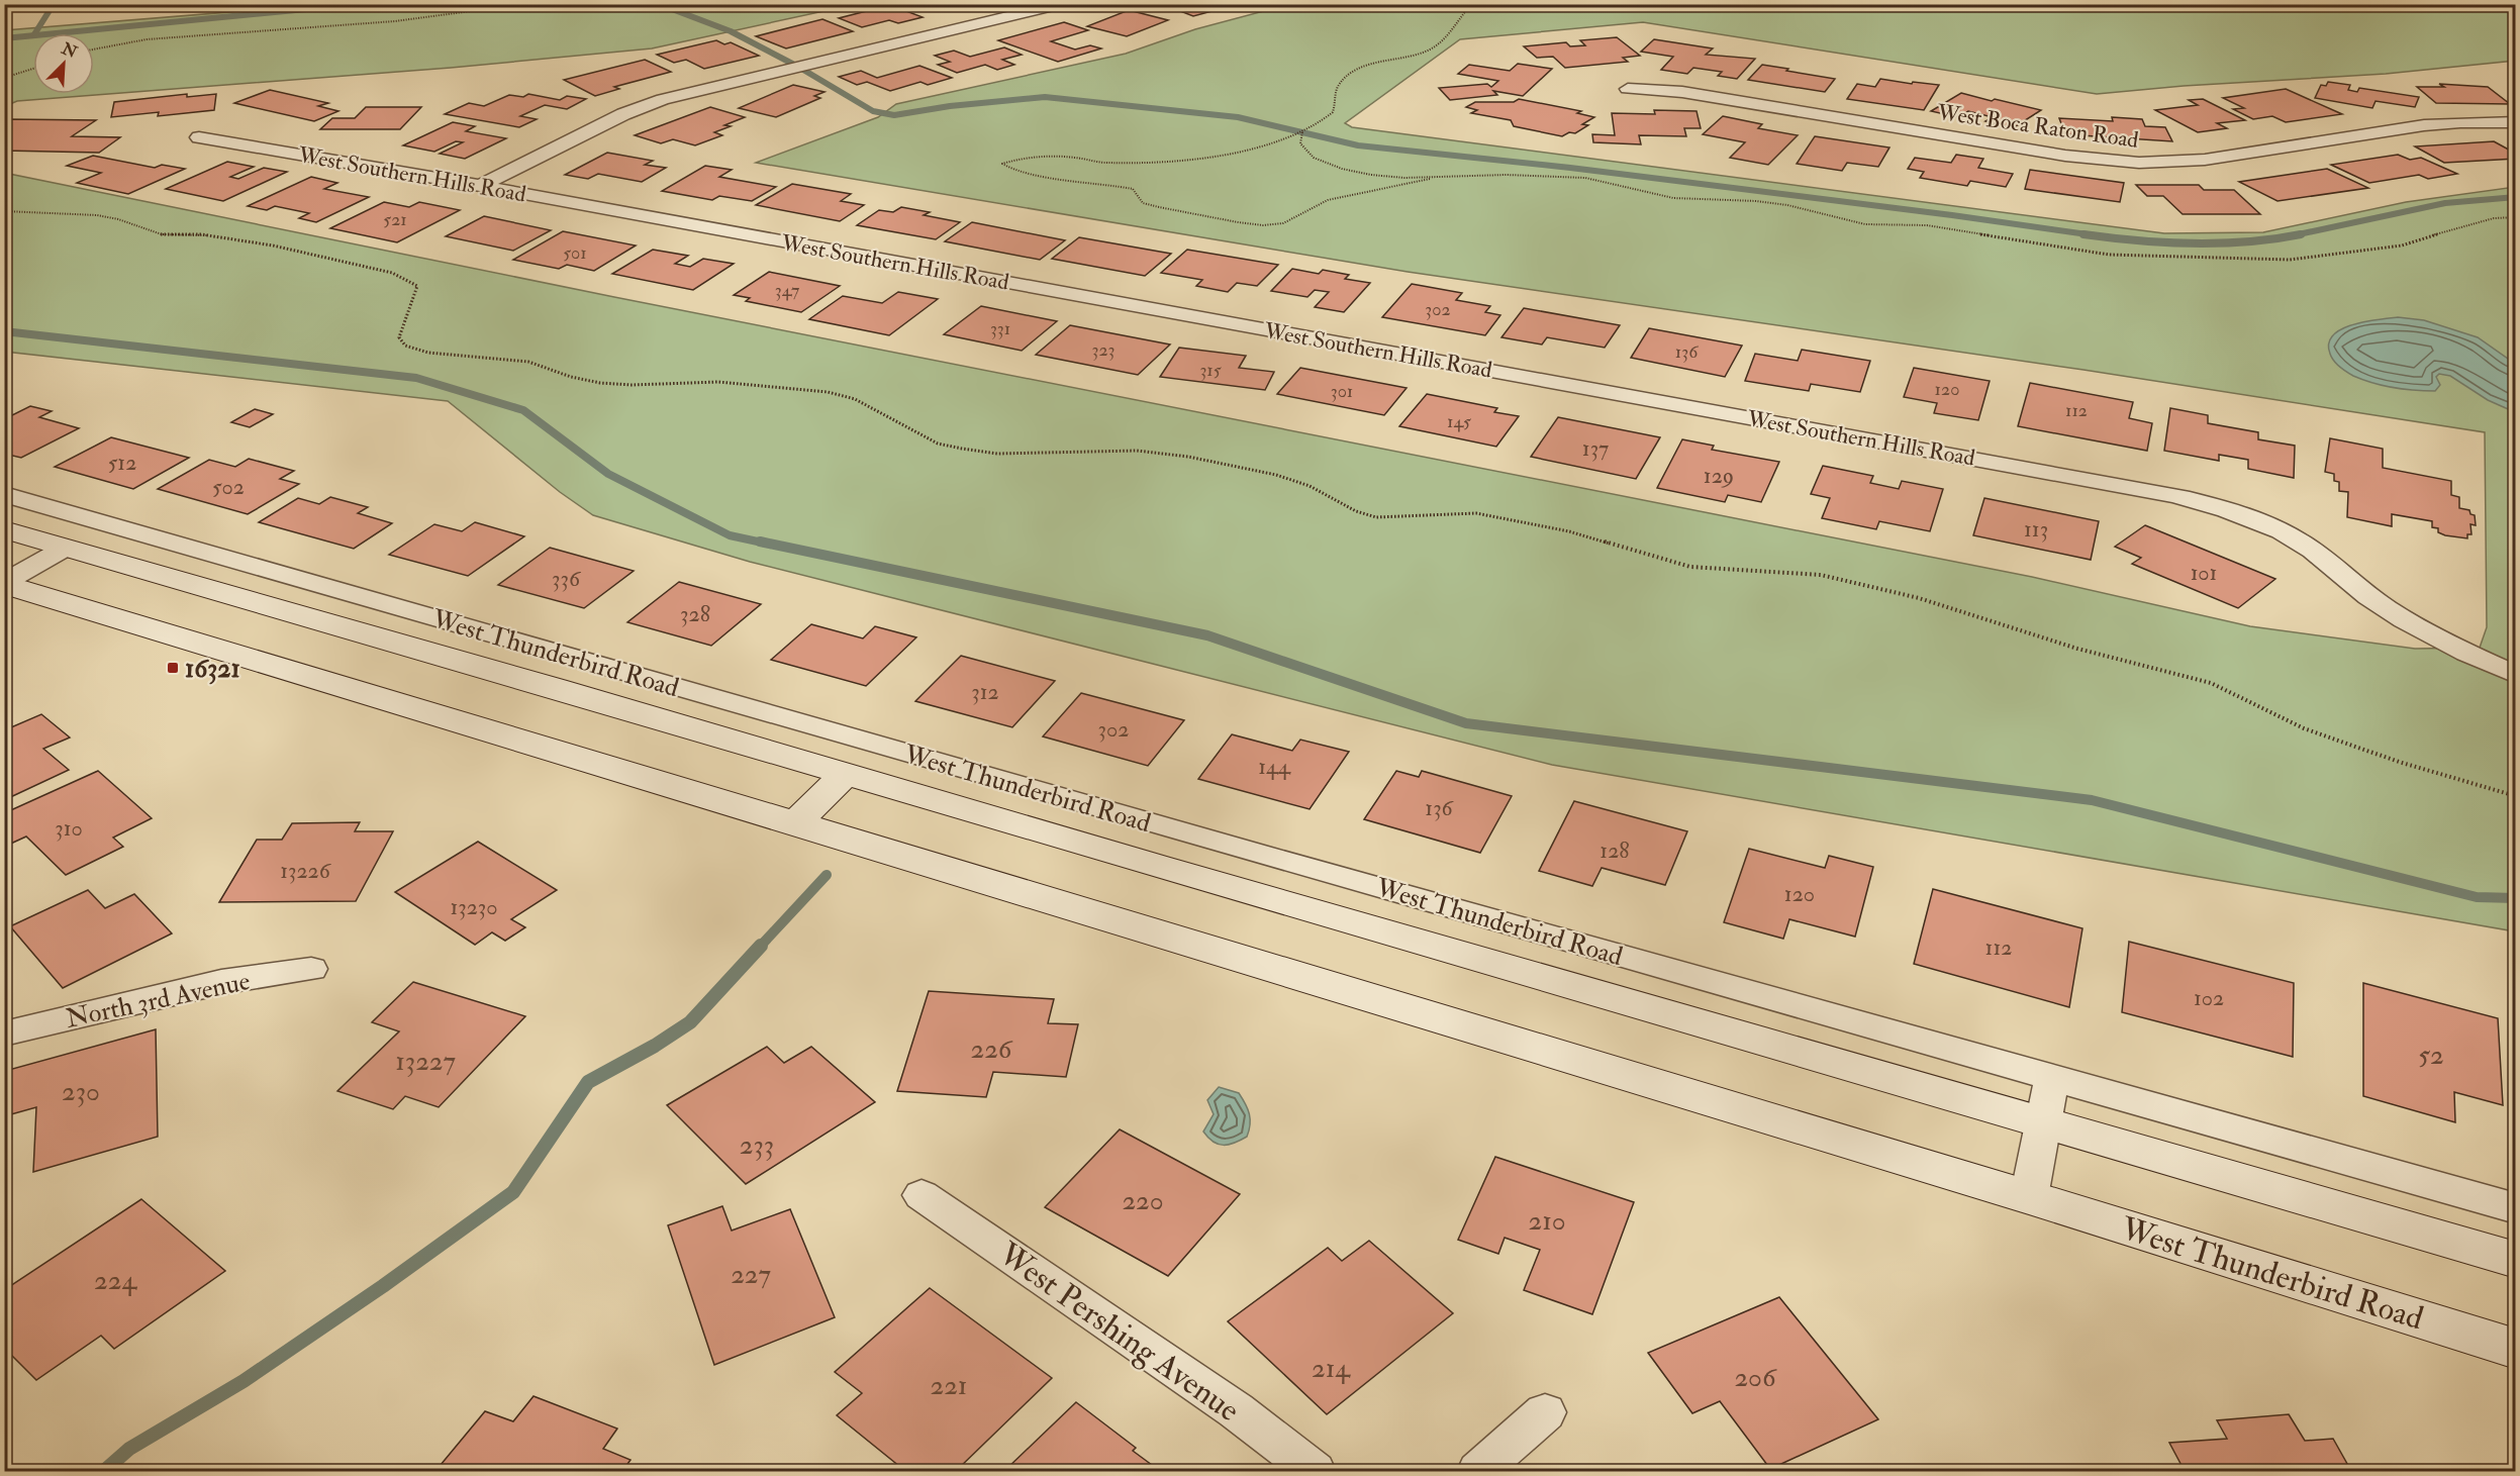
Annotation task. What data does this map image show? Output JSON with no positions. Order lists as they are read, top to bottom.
{
  "streets": {
    "main road": ["West Thunderbird Road"],
    "street": [
      "West Boca Raton Road",
      "West Southern Hills Road",
      "North 3rd Avenue",
      "West Pershing Avenue"
    ]
  },
  "places": {
    "transit": ["16321"]
  },
  "house_numbers": [
    "521",
    "501",
    "347",
    "302",
    "331",
    "323",
    "136",
    "315",
    "120",
    "301",
    "112",
    "145",
    "137",
    "512",
    "129",
    "502",
    "113",
    "101",
    "336",
    "328",
    "312",
    "302",
    "144",
    "136",
    "310",
    "128",
    "13226",
    "120",
    "13230",
    "112",
    "102",
    "226",
    "52",
    "13227",
    "230",
    "233",
    "220",
    "210",
    "227",
    "224",
    "214",
    "206",
    "221"
  ],
  "north": "top right"
}
